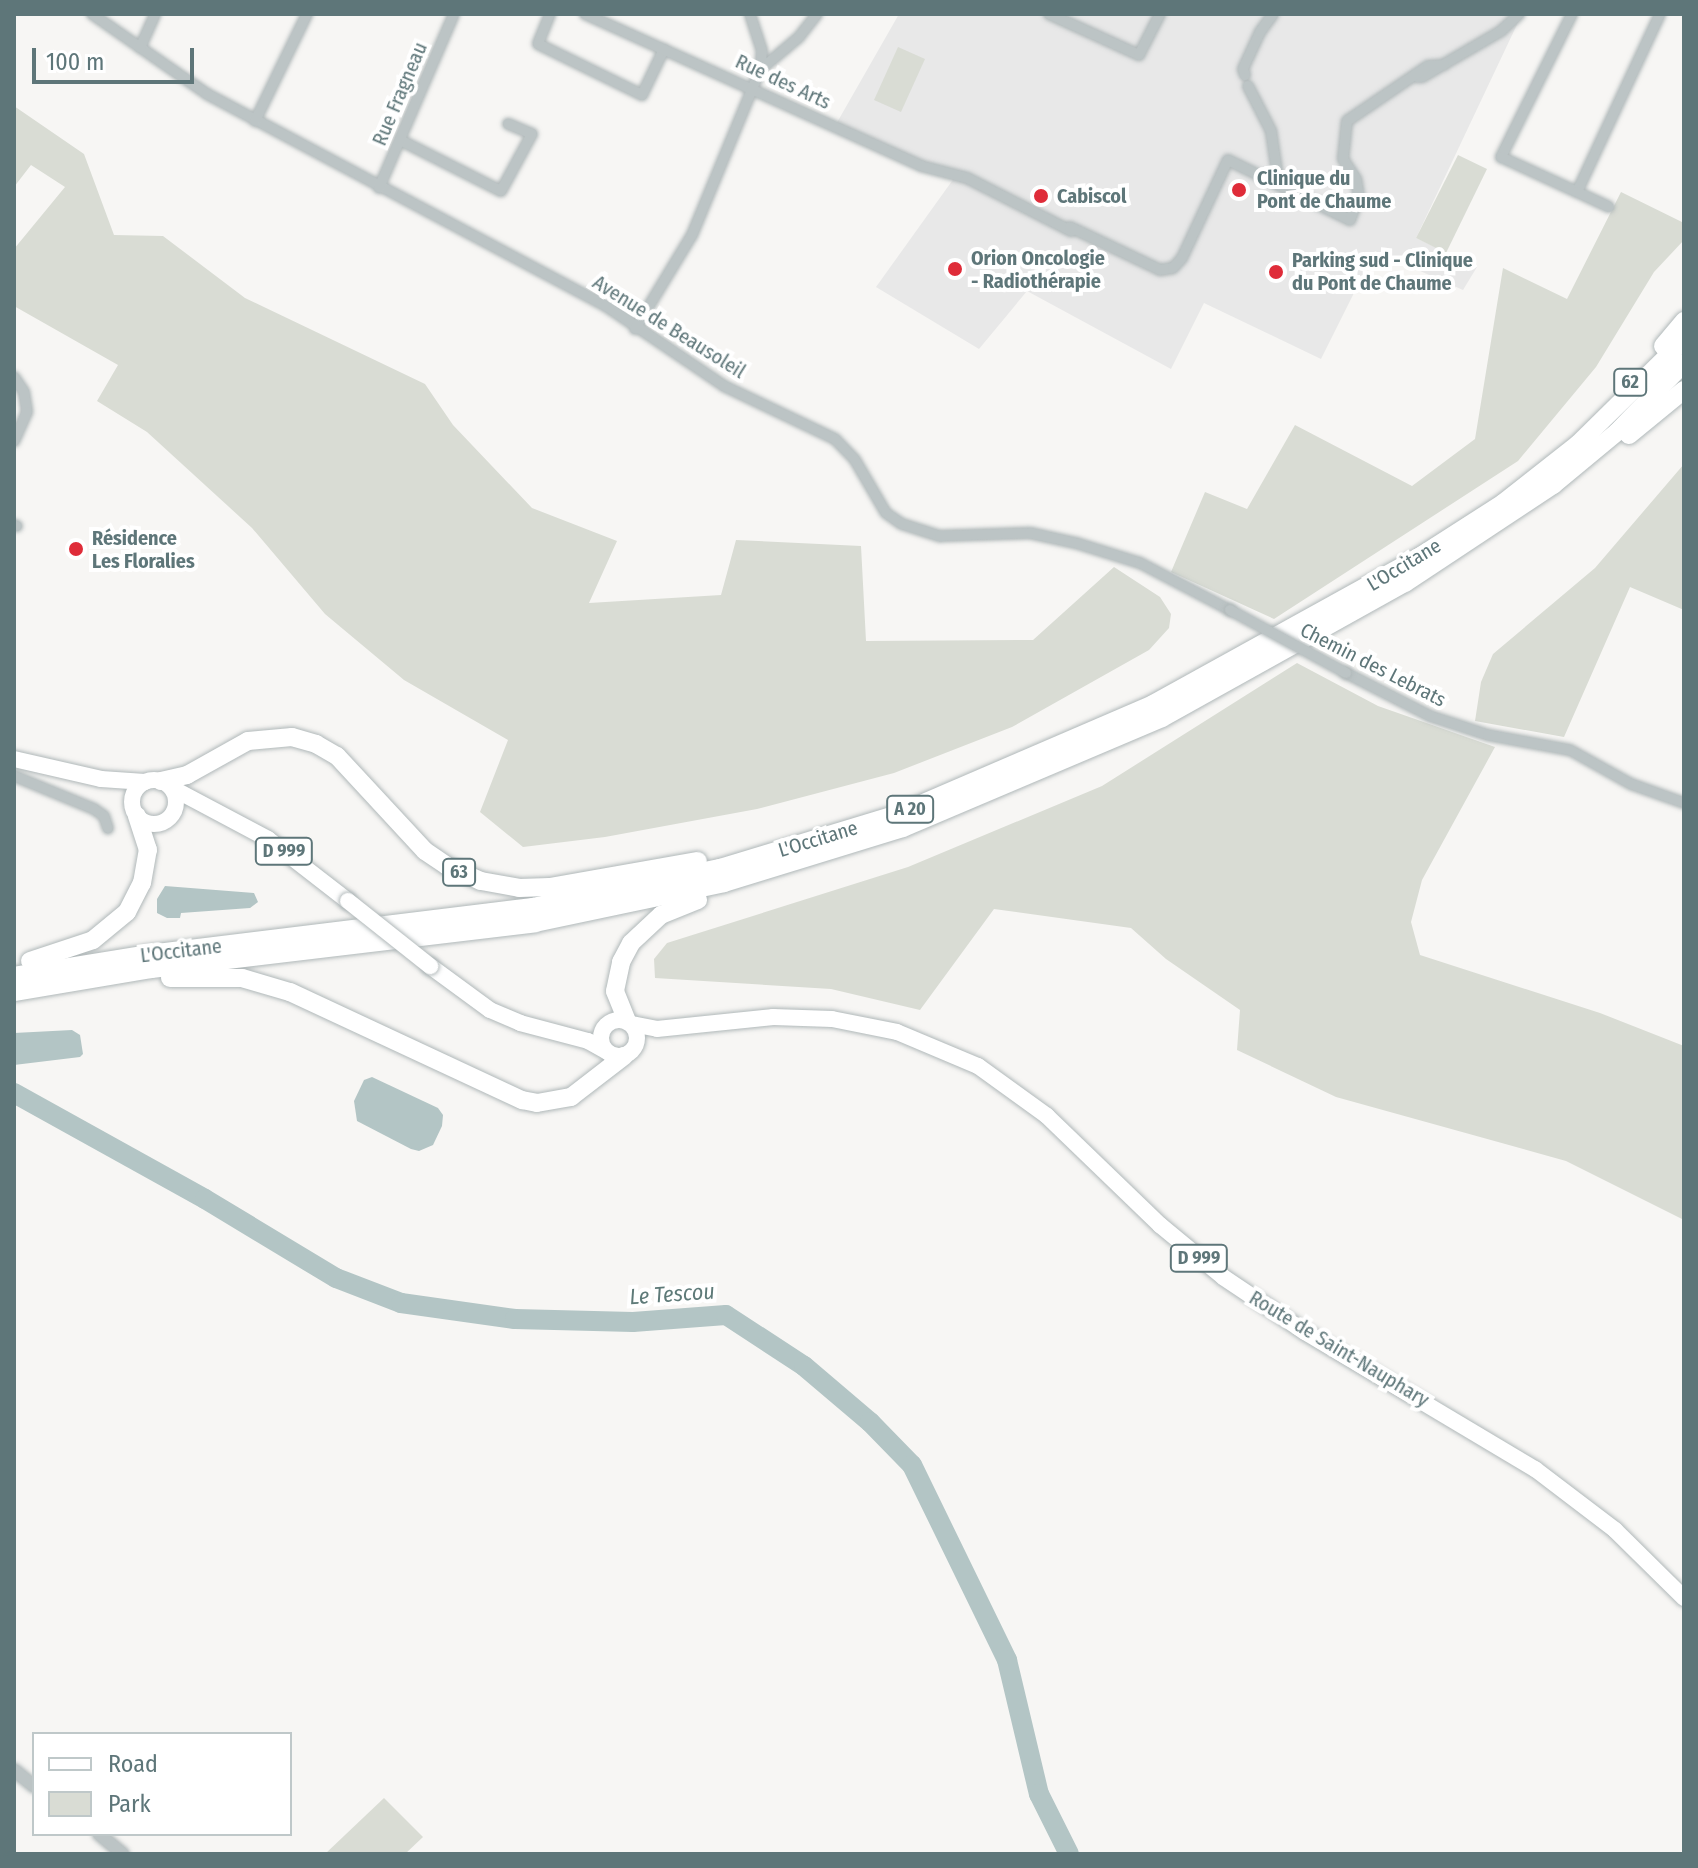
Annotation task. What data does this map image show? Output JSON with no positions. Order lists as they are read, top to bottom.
{
  "streets": {
    "highway": [
      "62",
      "L'Occitane",
      "A 20",
      "63"
    ],
    "main road": ["D 999", "Route de Saint-Nauphary"],
    "street": [
      "Rue des Arts",
      "Rue Fragneau",
      "Avenue de Beausoleil",
      "Chemin des Lebrats"
    ]
  },
  "crossings": [
    ["Rue Fragneau", "Avenue de Beausoleil"],
    ["Avenue de Beausoleil", "Chemin des Lebrats"],
    ["62", "L'Occitane"],
    ["L'Occitane", "63"],
    ["D 999", "63"],
    ["D 999", "Route de Saint-Nauphary"]
  ],
  "water": ["Le Tescou"],
  "places": [
    "Clinique du Pont de Chaume",
    "Cabiscol",
    "Orion Oncologie - Radiothérapie",
    "Parking sud - Clinique du Pont de Chaume",
    "Résidence Les Floralies"
  ],
  "legend": ["Road", "Park"],
  "scale_bar": "100 m"
}
